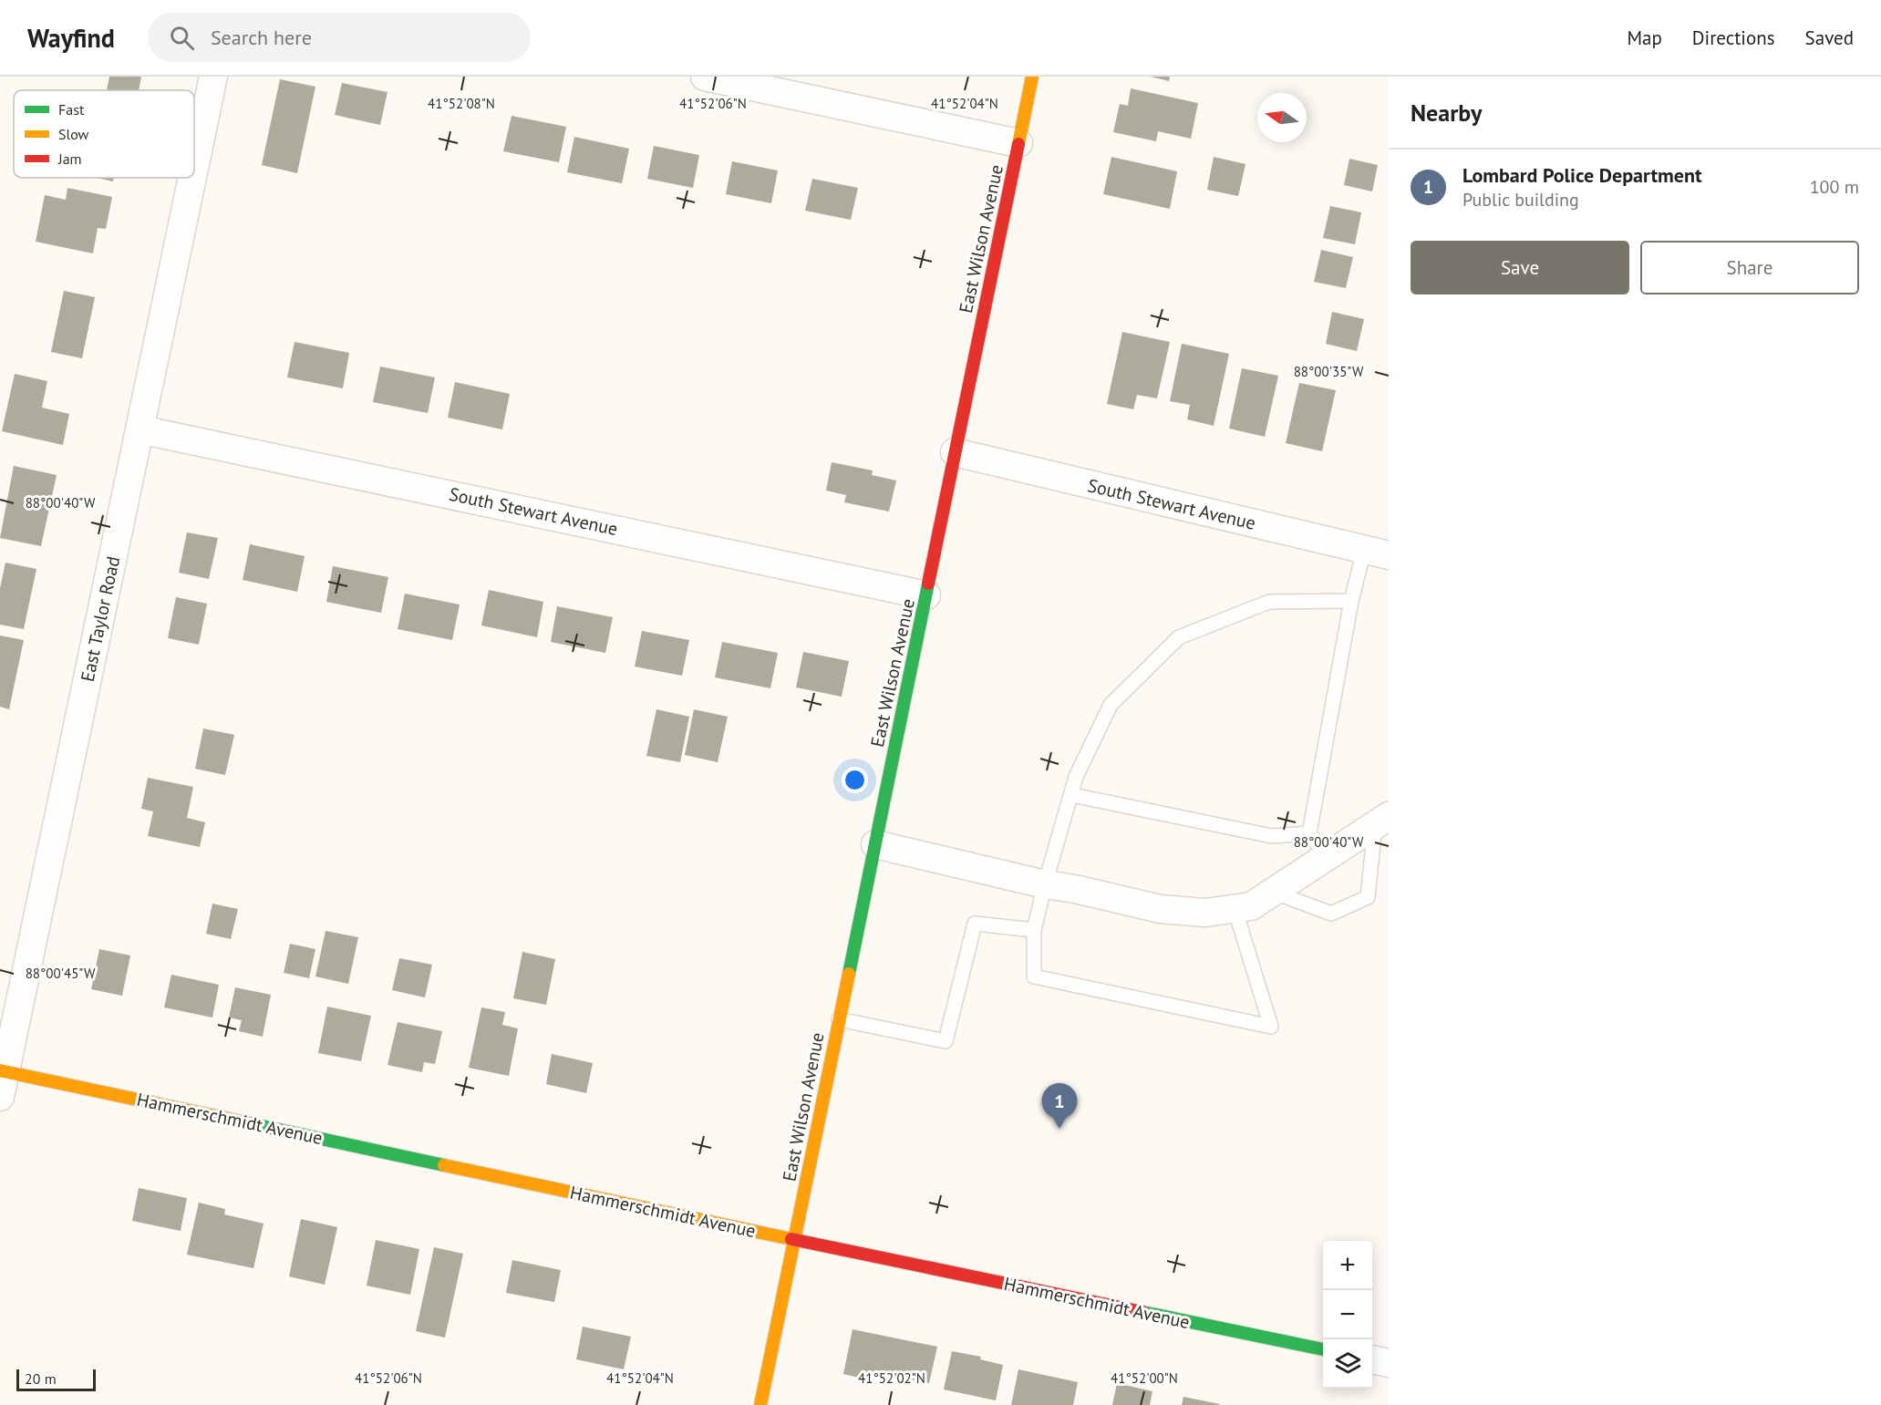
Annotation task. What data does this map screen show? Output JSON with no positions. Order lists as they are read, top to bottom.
{
  "streets": {
    "street": [
      "East Wilson Avenue",
      "South Stewart Avenue",
      "East Taylor Road",
      "Hammerschmidt Avenue"
    ]
  },
  "crossings": [
    ["East Wilson Avenue", "South Stewart Avenue"],
    ["East Wilson Avenue", "Hammerschmidt Avenue"],
    ["South Stewart Avenue", "East Taylor Road"],
    ["East Taylor Road", "Hammerschmidt Avenue"]
  ],
  "legend": ["Fast", "Slow", "Jam"],
  "scale_bar": "20 m",
  "north": "left",
  "page": {
    "header": "Wayfind",
    "search": "Search here",
    "nav": ["Map", "Directions", "Saved"],
    "heading": "Nearby",
    "list": [
      {
        "mark": "1",
        "name": "Lombard Police Department",
        "note": "Public building",
        "value": "100 m"
      }
    ],
    "buttons": ["Save", "Share"],
    "pins": "1",
    "map_buttons": ["+", "−"],
    "scale": "20 m"
  },
  "coordinates": [
    "41°52'08\"N",
    "41°52'06\"N",
    "41°52'04\"N",
    "88°00'35\"W",
    "88°00'40\"W",
    "88°00'45\"W",
    "41°52'02\"N",
    "41°52'00\"N"
  ]
}
